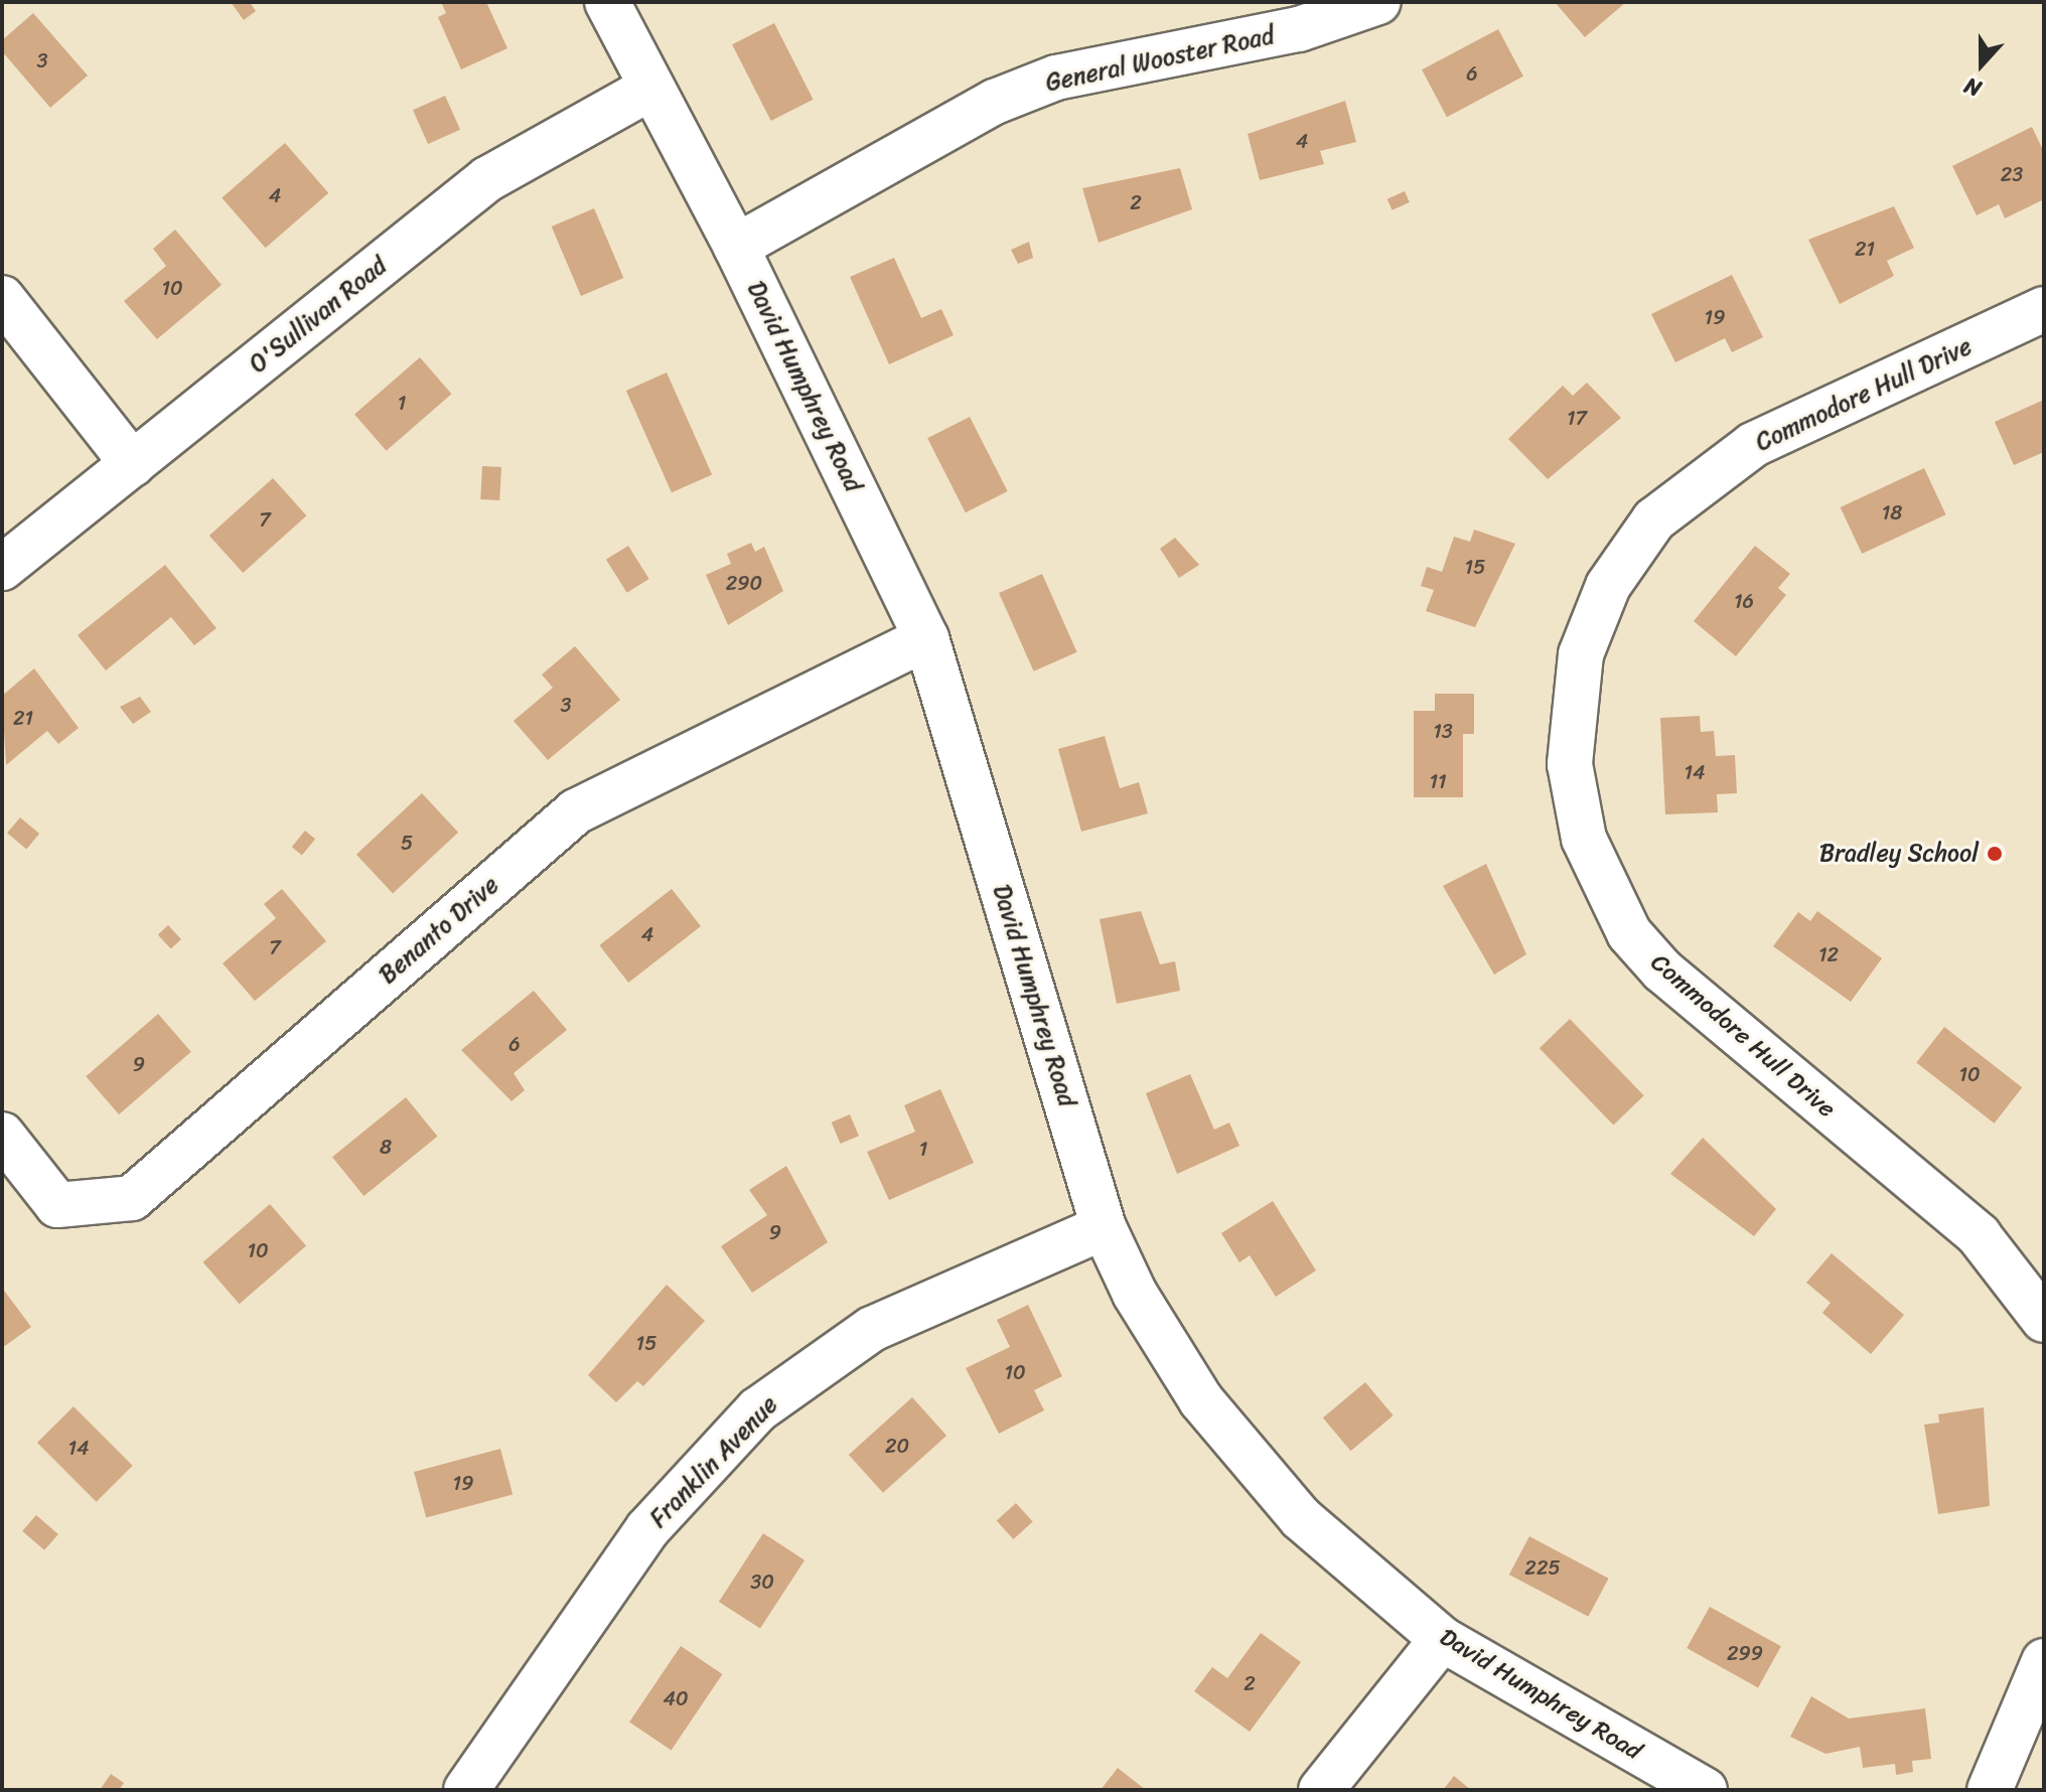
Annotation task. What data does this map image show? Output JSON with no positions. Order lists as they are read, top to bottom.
{
  "streets": {
    "street": [
      "General Wooster Road",
      "O'Sullivan Road",
      "David Humphrey Road",
      "Commodore Hull Drive",
      "Benanto Drive",
      "Franklin Avenue"
    ]
  },
  "crossings": [
    ["General Wooster Road", "David Humphrey Road"],
    ["O'Sullivan Road", "David Humphrey Road"],
    ["David Humphrey Road", "Benanto Drive"],
    ["David Humphrey Road", "Franklin Avenue"]
  ],
  "places": ["Bradley School"],
  "house_numbers": [
    "3",
    "6",
    "4",
    "23",
    "4",
    "2",
    "21",
    "10",
    "19",
    "1",
    "17",
    "18",
    "7",
    "15",
    "290",
    "16",
    "3",
    "21",
    "13",
    "14",
    "11",
    "5",
    "4",
    "7",
    "12",
    "6",
    "9",
    "10",
    "8",
    "1",
    "9",
    "10",
    "15",
    "10",
    "20",
    "14",
    "19",
    "225",
    "30",
    "299",
    "2",
    "40"
  ],
  "north": "bottom"
}
